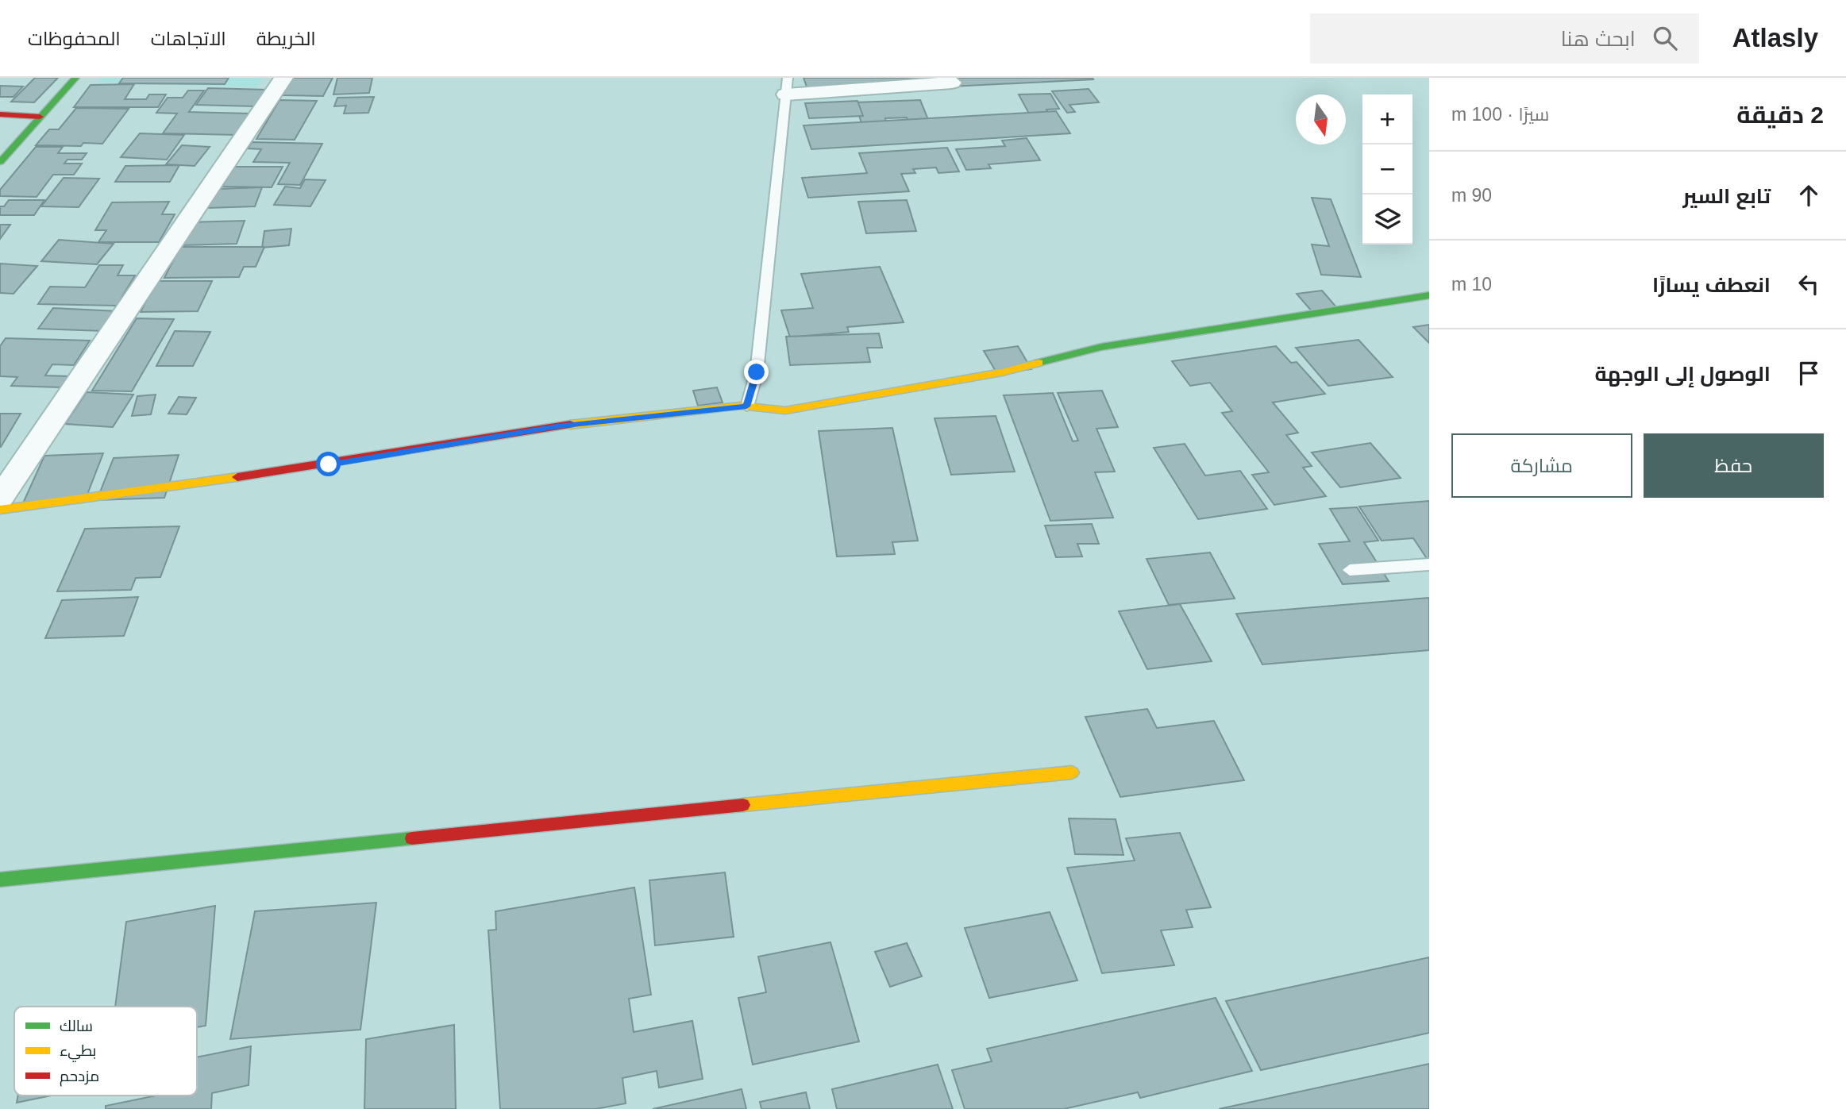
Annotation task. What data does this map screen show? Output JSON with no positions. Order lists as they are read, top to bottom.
{
  "legend": ["سالك", "بطيء", "مزدحم"],
  "north": "bottom",
  "page": {
    "header": "Atlasly",
    "search": "ابحث هنا",
    "nav": ["الخريطة", "الاتجاهات", "المحفوظات"],
    "heading": ["2 دقيقة", "سيرًا · 100 m"],
    "map_buttons": ["+", "−"],
    "list": [
      ["تابع السير", "90 m"],
      ["انعطف يسارًا", "10 m"],
      "الوصول إلى الوجهة"
    ],
    "buttons": ["حفظ", "مشاركة"]
  }
}
